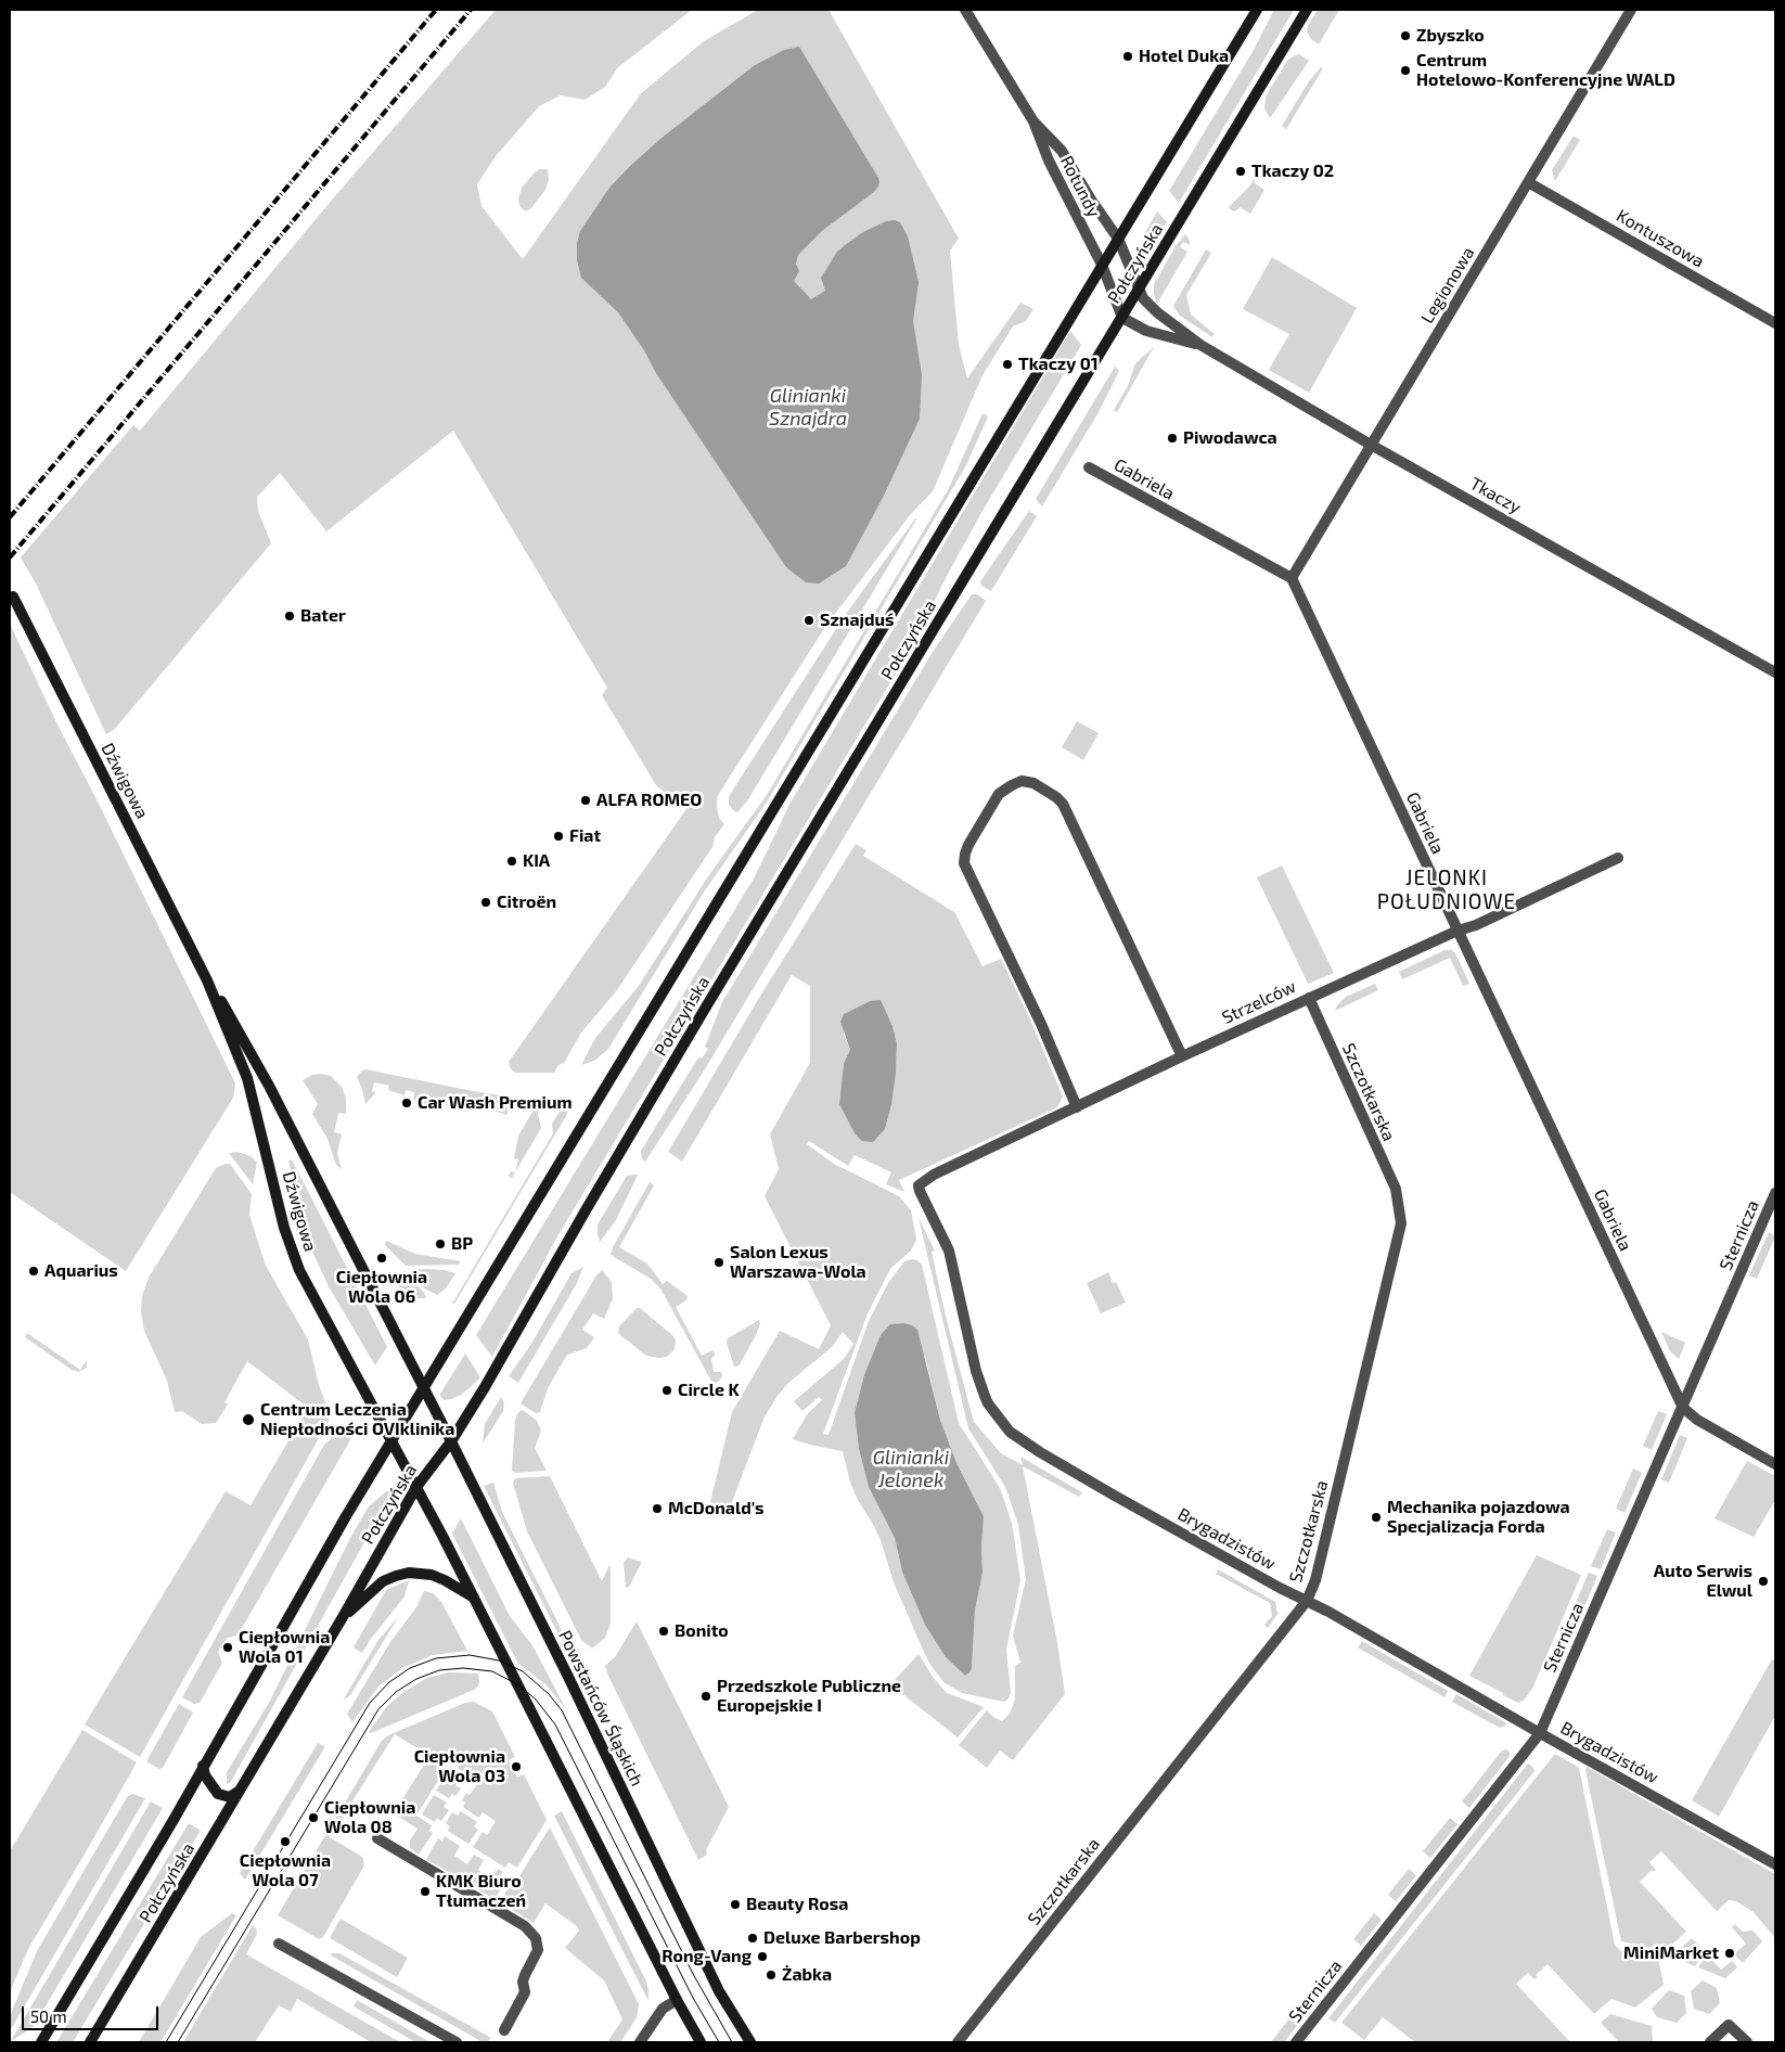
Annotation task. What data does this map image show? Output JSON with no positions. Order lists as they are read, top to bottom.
{
  "streets": {
    "main road": ["Połczyńska", "Dźwigowa", "Powstańców Śląskich"],
    "street": [
      "Rotundy",
      "Kontuszowa",
      "Legionowa",
      "Gabriela",
      "Tkaczy",
      "Strzelców",
      "Szczotkarska",
      "Sternicza",
      "Brygadzistów"
    ]
  },
  "crossings": [
    ["Rotundy", "Połczyńska"],
    ["Rotundy", "Tkaczy"],
    ["Kontuszowa", "Legionowa"],
    ["Połczyńska", "Tkaczy"],
    ["Połczyńska", "Dźwigowa"],
    ["Połczyńska", "Powstańców Śląskich"],
    ["Legionowa", "Gabriela"],
    ["Legionowa", "Tkaczy"],
    ["Gabriela", "Strzelców"],
    ["Gabriela", "Sternicza"],
    ["Dźwigowa", "Powstańców Śląskich"],
    ["Strzelców", "Szczotkarska"],
    ["Strzelców", "Brygadzistów"],
    ["Szczotkarska", "Brygadzistów"],
    ["Sternicza", "Brygadzistów"]
  ],
  "districts": ["JELONKI POŁUDNIOWE"],
  "water": ["Glinianki Sznajdra", "Glinianki Jelonek"],
  "places": [
    "Zbyszko",
    "Hotel Duka",
    "Centrum Hotelowo-Konferencyjne WALD",
    "Tkaczy 02",
    "Tkaczy 01",
    "Piwodawca",
    "Bater",
    "Sznajduś",
    "ALFA ROMEO",
    "Fiat",
    "KIA",
    "Citroën",
    "Car Wash Premium",
    "BP",
    "Ciepłownia Wola 06",
    "Salon Lexus Warszawa-Wola",
    "Aquarius",
    "Circle K",
    "Centrum Leczenia Niepłodności OVIklinika",
    "McDonald's",
    "Mechanika pojazdowa Specjalizacja Forda",
    "Auto Serwis Elwul",
    "Bonito",
    "Ciepłownia Wola 01",
    "Przedszkole Publiczne Europejskie I",
    "Ciepłownia Wola 03",
    "Ciepłownia Wola 08",
    "Ciepłownia Wola 07",
    "KMK Biuro Tłumaczeń",
    "Beauty Rosa",
    "Deluxe Barbershop",
    "MiniMarket",
    "Rong-Vang",
    "Żabka"
  ],
  "scale_bar": "50 m"
}
